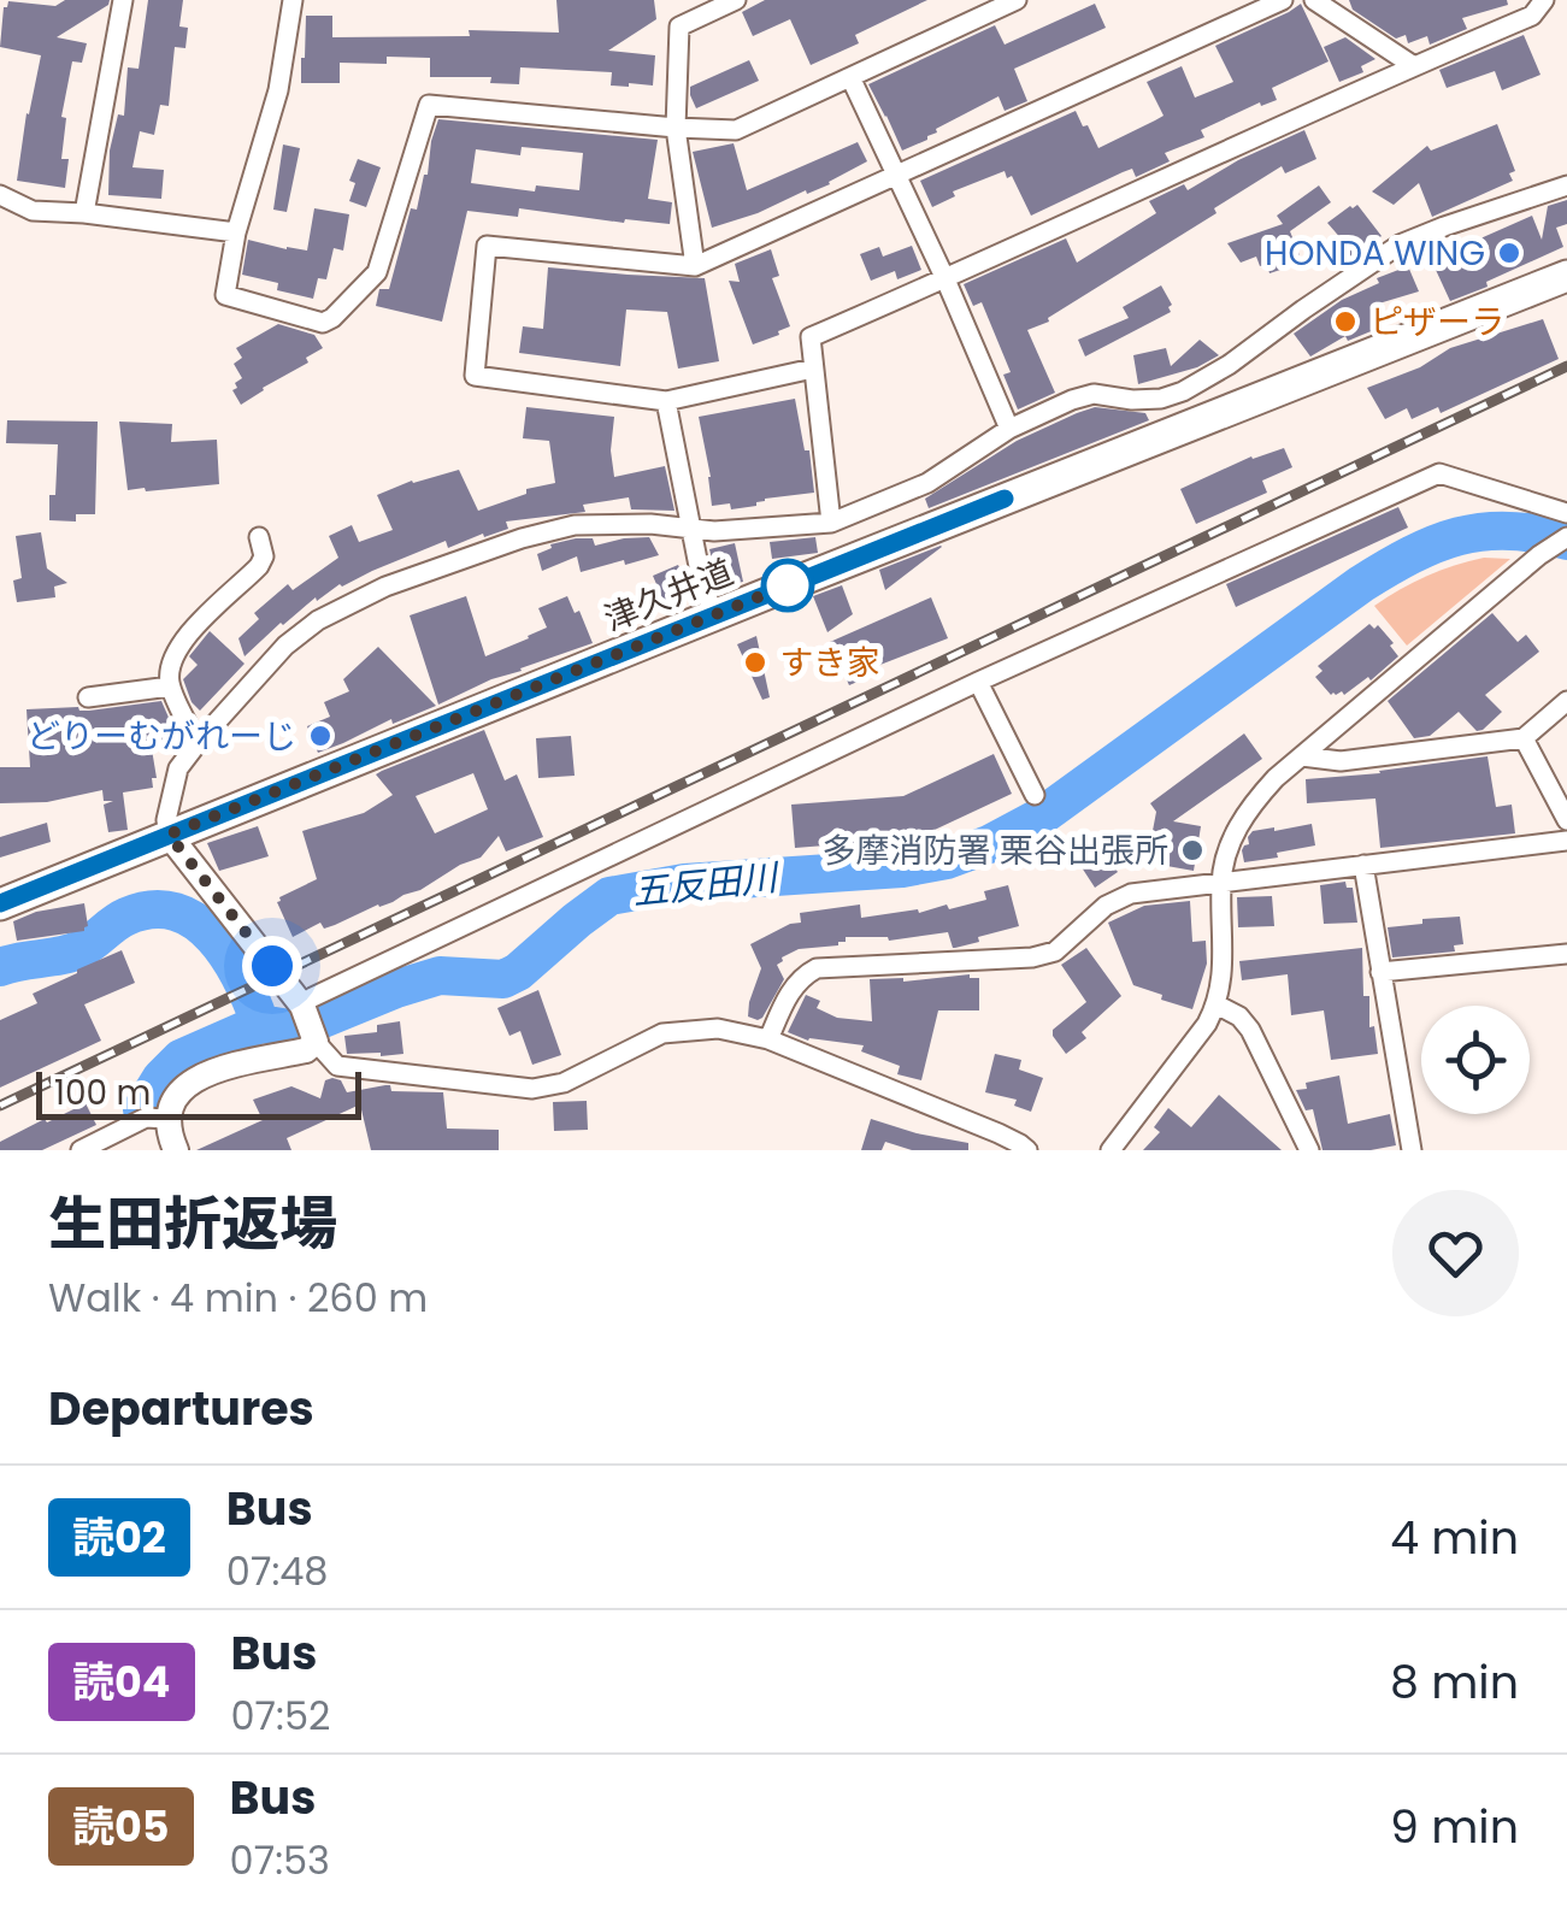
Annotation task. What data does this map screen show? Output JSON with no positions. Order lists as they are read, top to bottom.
{
  "streets": {
    "main road": ["津久井道"]
  },
  "water": ["五反田川"],
  "places": [
    "HONDA WING",
    "ピザーラ",
    "すき家",
    "どりーむがれーじ",
    "多摩消防署 栗谷出張所"
  ],
  "lines": ["bus line 読02"],
  "scale_bar": "100 m",
  "page": {
    "scale": "100 m",
    "heading": [
      ["生田折返場", "Walk · 4 min · 260 m"],
      "Departures"
    ],
    "list": [
      {
        "mark": "読02",
        "name": "Bus",
        "note": "07:48",
        "value": "4 min"
      },
      {
        "mark": "読04",
        "name": "Bus",
        "note": "07:52",
        "value": "8 min"
      },
      {
        "mark": "読05",
        "name": "Bus",
        "note": "07:53",
        "value": "9 min"
      }
    ]
  }
}
